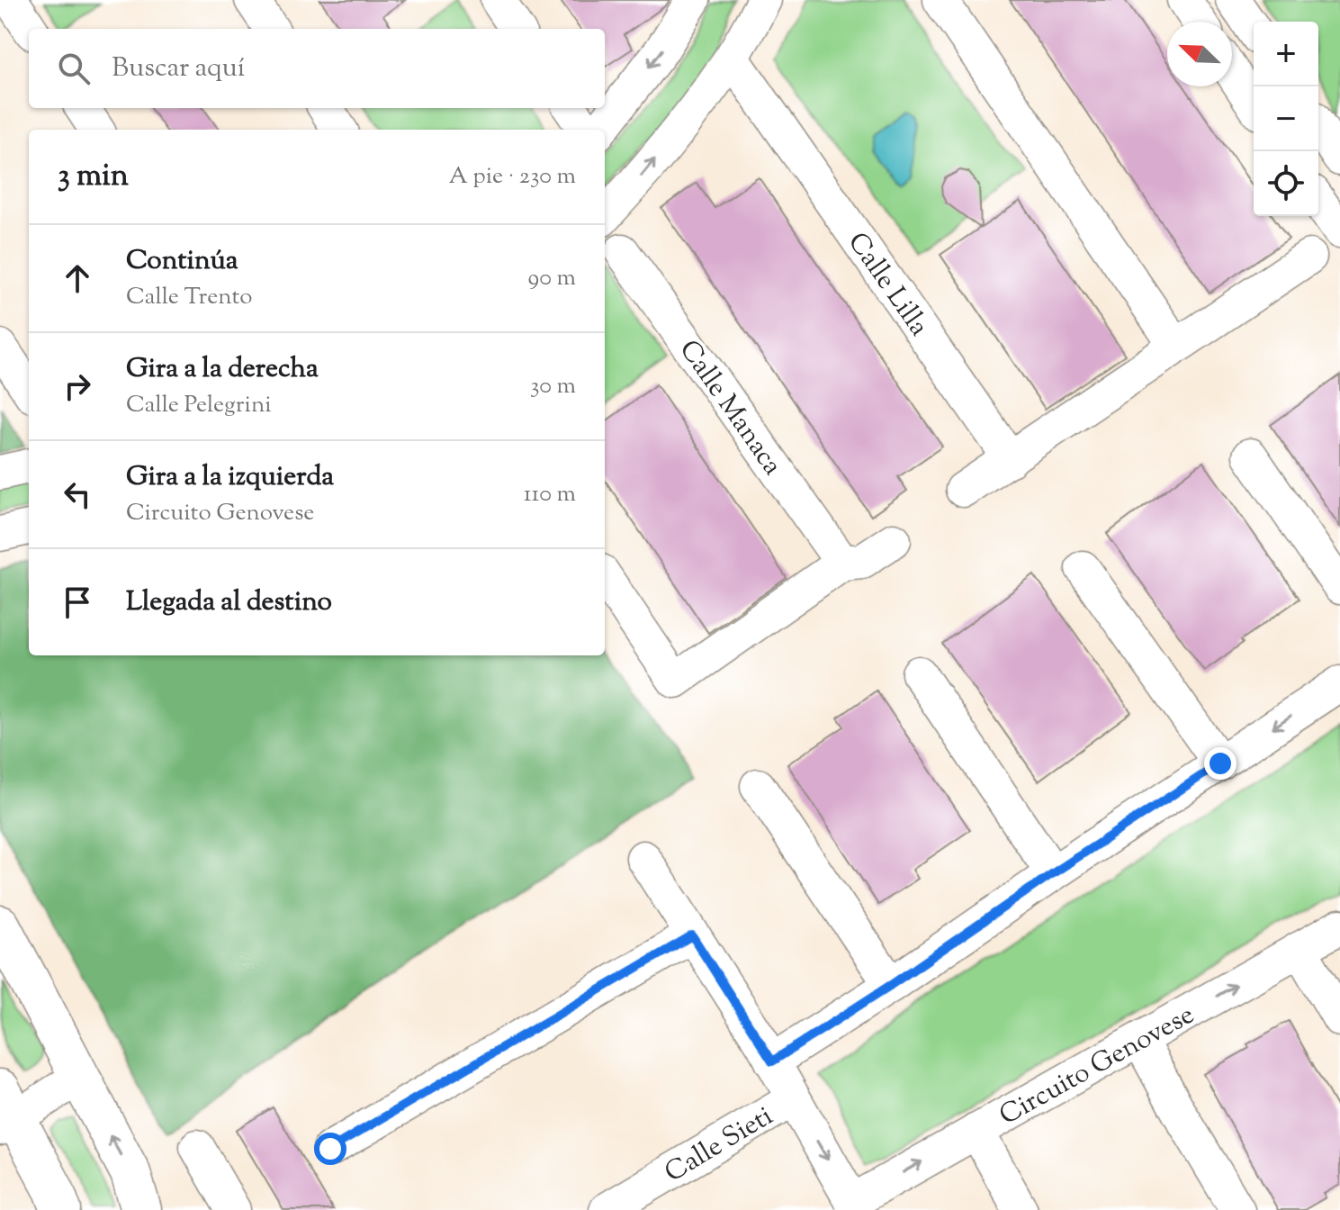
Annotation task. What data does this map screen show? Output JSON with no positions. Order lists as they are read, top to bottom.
{
  "streets": {
    "street": [
      "Calle Lilla",
      "Calle Manaca",
      "Circuito Genovese",
      "Calle Sieti"
    ]
  },
  "north": "top left",
  "page": {
    "map_buttons": ["+", "−"],
    "search": "Buscar aquí",
    "heading": ["3 min", "A pie · 230 m"],
    "list": [
      ["Continúa", "Calle Trento", "90 m"],
      ["Gira a la derecha", "Calle Pelegrini", "30 m"],
      ["Gira a la izquierda", "Circuito Genovese", "110 m"],
      "Llegada al destino"
    ]
  }
}
